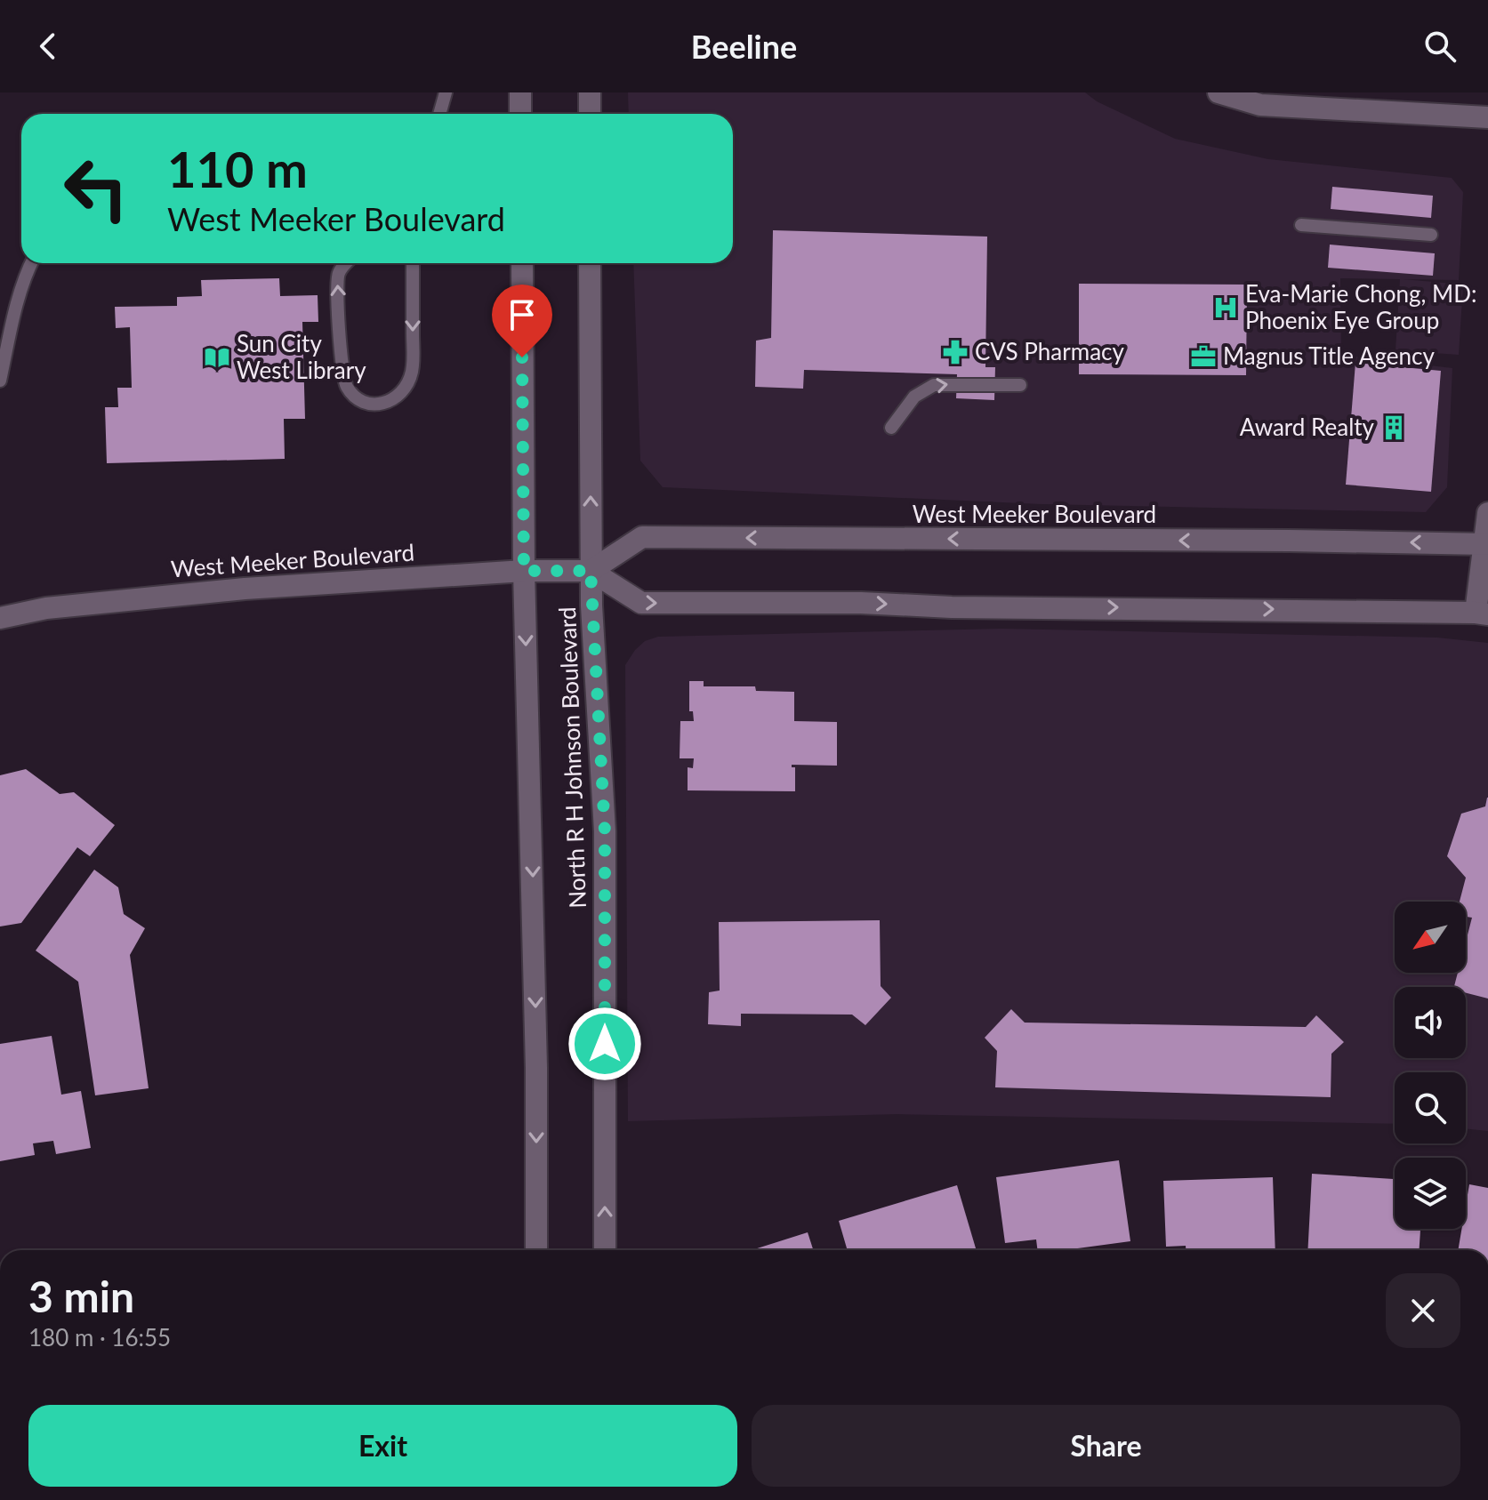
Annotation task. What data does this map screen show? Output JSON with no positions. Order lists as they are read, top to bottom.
{
  "streets": {
    "main road": ["West Meeker Boulevard", "North R H Johnson Boulevard"]
  },
  "crossings": [
    ["West Meeker Boulevard", "North R H Johnson Boulevard"]
  ],
  "places": {
    "hospital": ["Eva-Marie Chong, MD: Phoenix Eye Group"],
    "pharmacy": ["CVS Pharmacy"],
    "office": ["Magnus Title Agency"],
    "library": ["Sun City West Library"],
    "building": ["Award Realty"]
  },
  "north": "bottom left",
  "page": {
    "header": "Beeline",
    "turn": ["110 m", "West Meeker Boulevard"],
    "heading": ["3 min", "180 m · 16:55"],
    "buttons": ["Exit", "Share"]
  }
}
